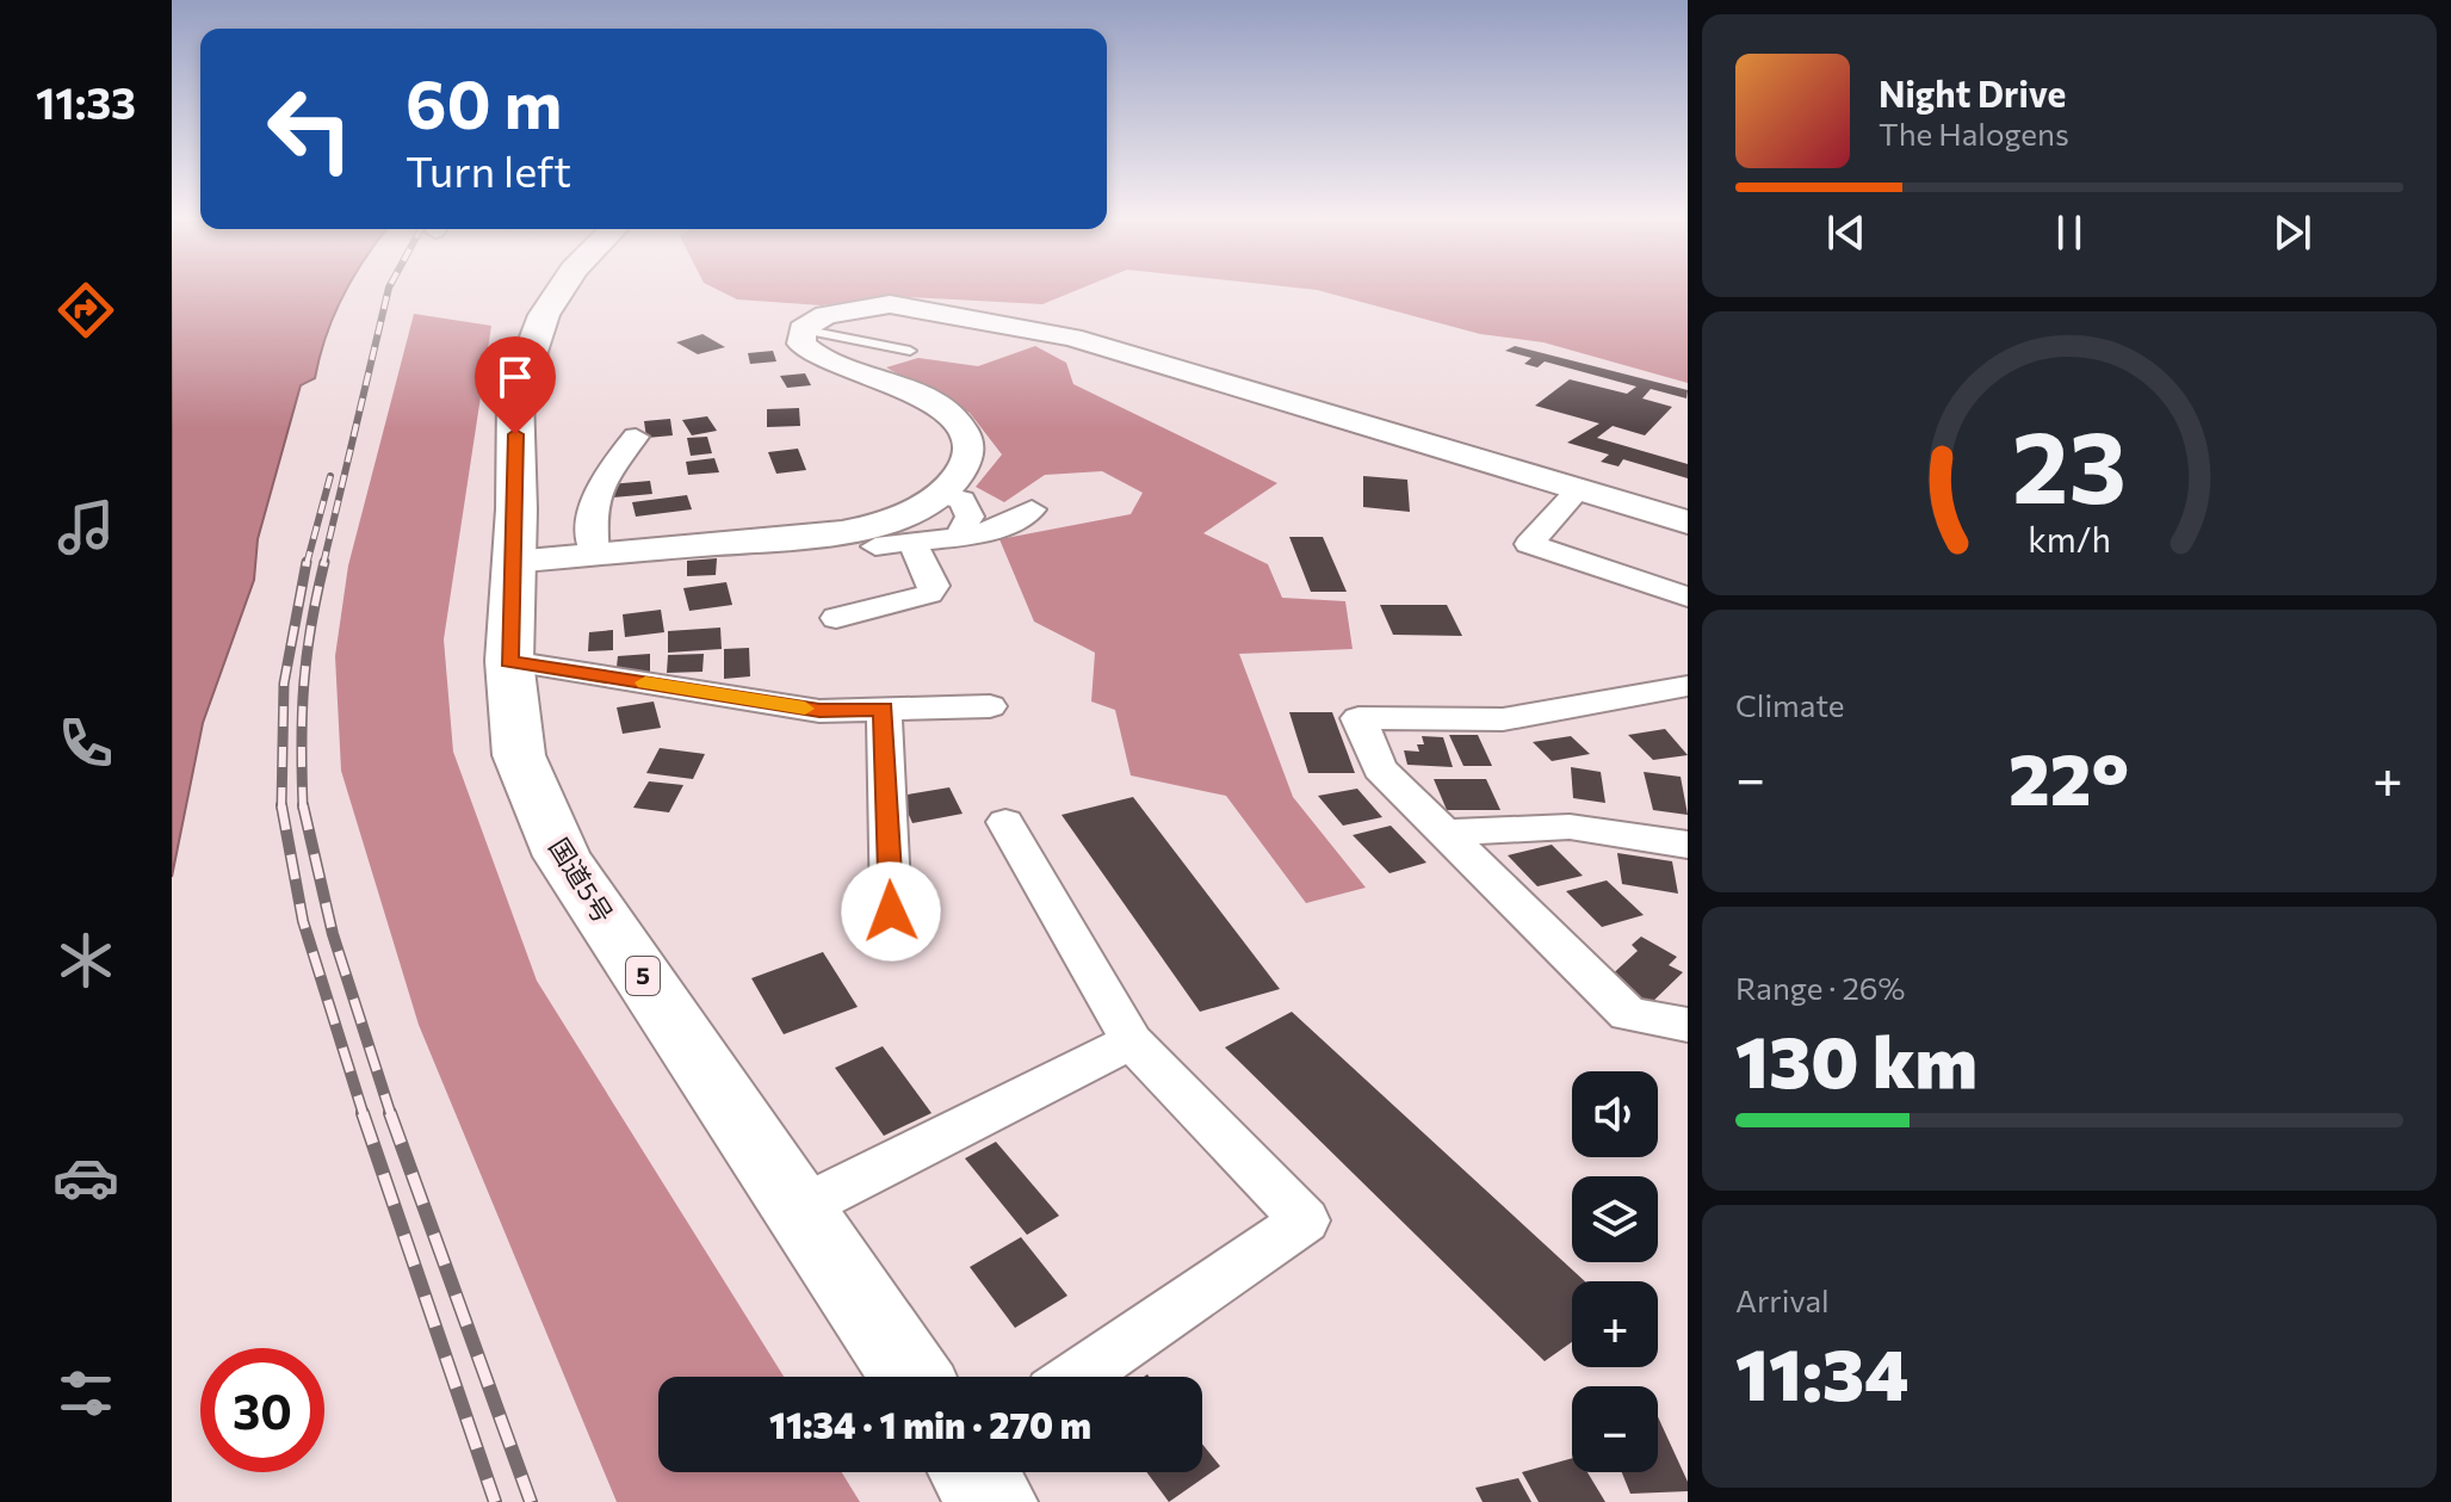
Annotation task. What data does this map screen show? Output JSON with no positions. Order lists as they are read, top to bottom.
{
  "streets": {
    "highway": ["国道5号", "5"]
  },
  "page": {
    "tabs": "11:33",
    "turn": ["60 m", "Turn left"],
    "song": ["Night Drive", "The Halogens"],
    "tile": [
      "Climate",
      ["Range · 26%", "130 km"],
      ["Arrival", "11:34"]
    ],
    "heat": ["−", "22°", "+"],
    "map_buttons": ["+", "−"],
    "limit": "30",
    "trip": "11:34 · 1 min · 270 m",
    "gauge": ["23", "km/h"]
  }
}
